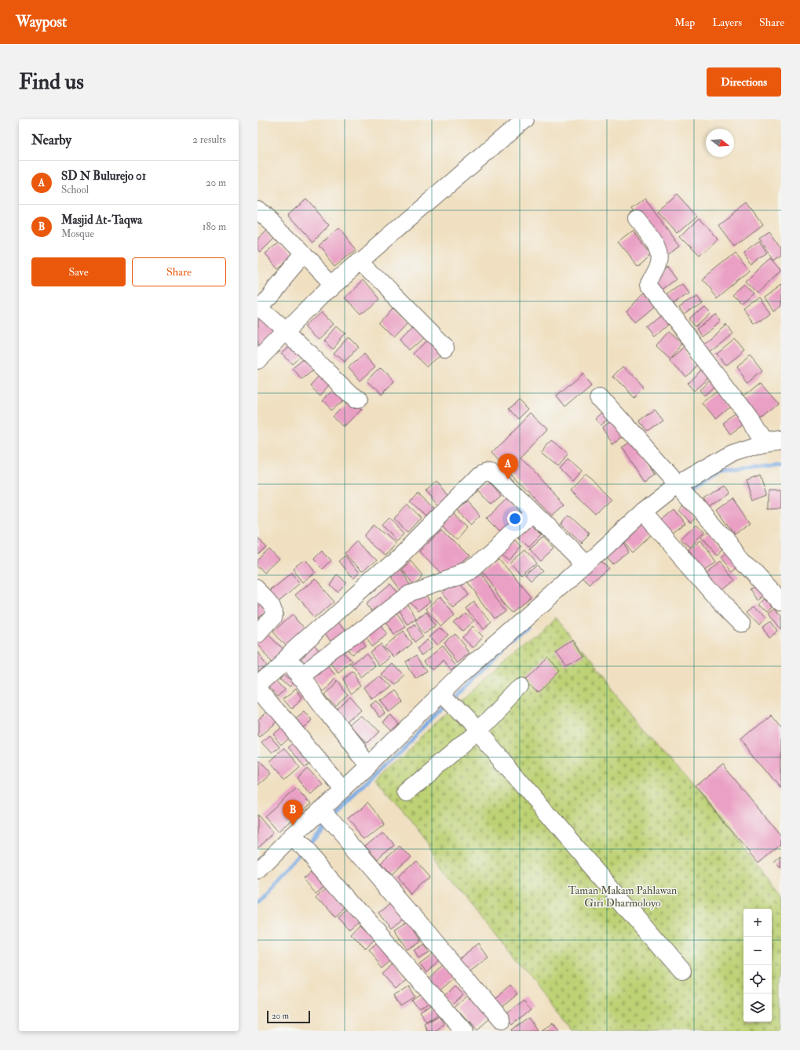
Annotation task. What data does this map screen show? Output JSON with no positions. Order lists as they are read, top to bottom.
{
  "parks": ["Taman Makam Pahlawan Giri Dharmoloyo"],
  "scale_bar": "20 m",
  "north": "right",
  "page": {
    "header": "Waypost",
    "nav": ["Map", "Layers", "Share"],
    "buttons": [
      "Directions",
      ["Save", "Share"]
    ],
    "title": "Find us",
    "heading": ["Nearby", "2 results"],
    "list": [
      {
        "mark": "A",
        "name": "SD N Bulurejo 01",
        "note": "School",
        "value": "20 m"
      },
      {
        "mark": "B",
        "name": "Masjid At-Taqwa",
        "note": "Mosque",
        "value": "180 m"
      }
    ],
    "pins": ["A", "B"],
    "map_buttons": ["+", "−"],
    "scale": "20 m"
  }
}
